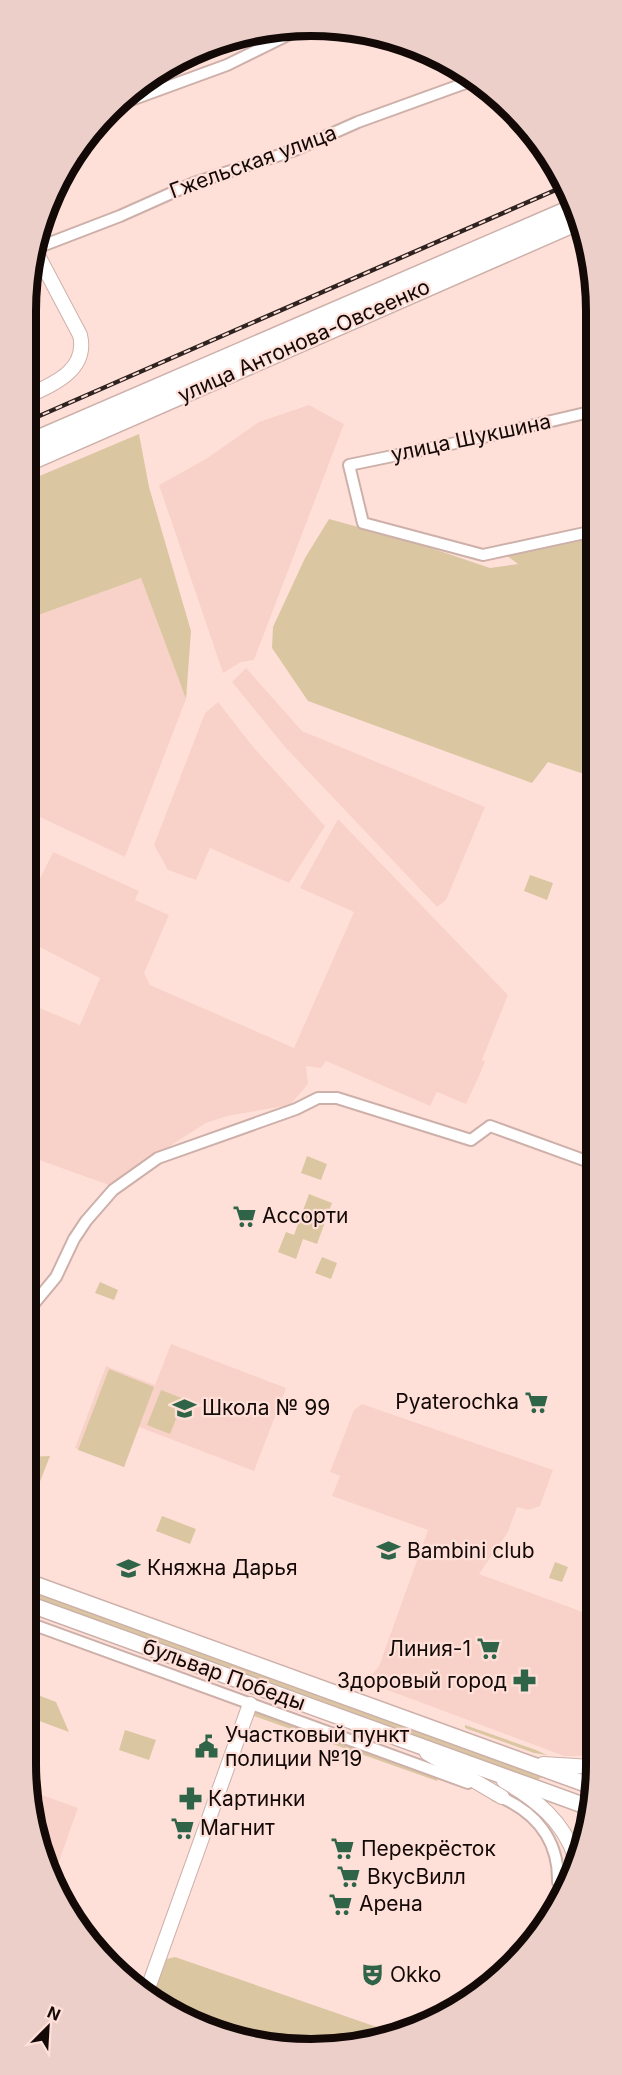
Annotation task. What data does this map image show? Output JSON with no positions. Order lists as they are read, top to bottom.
{
  "streets": {
    "highway": ["улица Антонова-Овсеенко"],
    "main road": ["бульвар Победы"],
    "street": ["Гжельская улица", "улица Шукшина"]
  },
  "places": {
    "supermarket": [
      "Ассорти",
      "Pyaterochka",
      "Линия-1",
      "Магнит",
      "Перекрёсток",
      "ВкусВилл",
      "Арена"
    ],
    "school or university": ["Школа № 99", "Bambini club", "Княжна Дарья"],
    "pharmacy": ["Здоровый город", "Картинки"],
    "public building": ["Участковый пункт полиции №19"],
    "theatre": ["Okko"]
  },
  "north": "top right"
}
